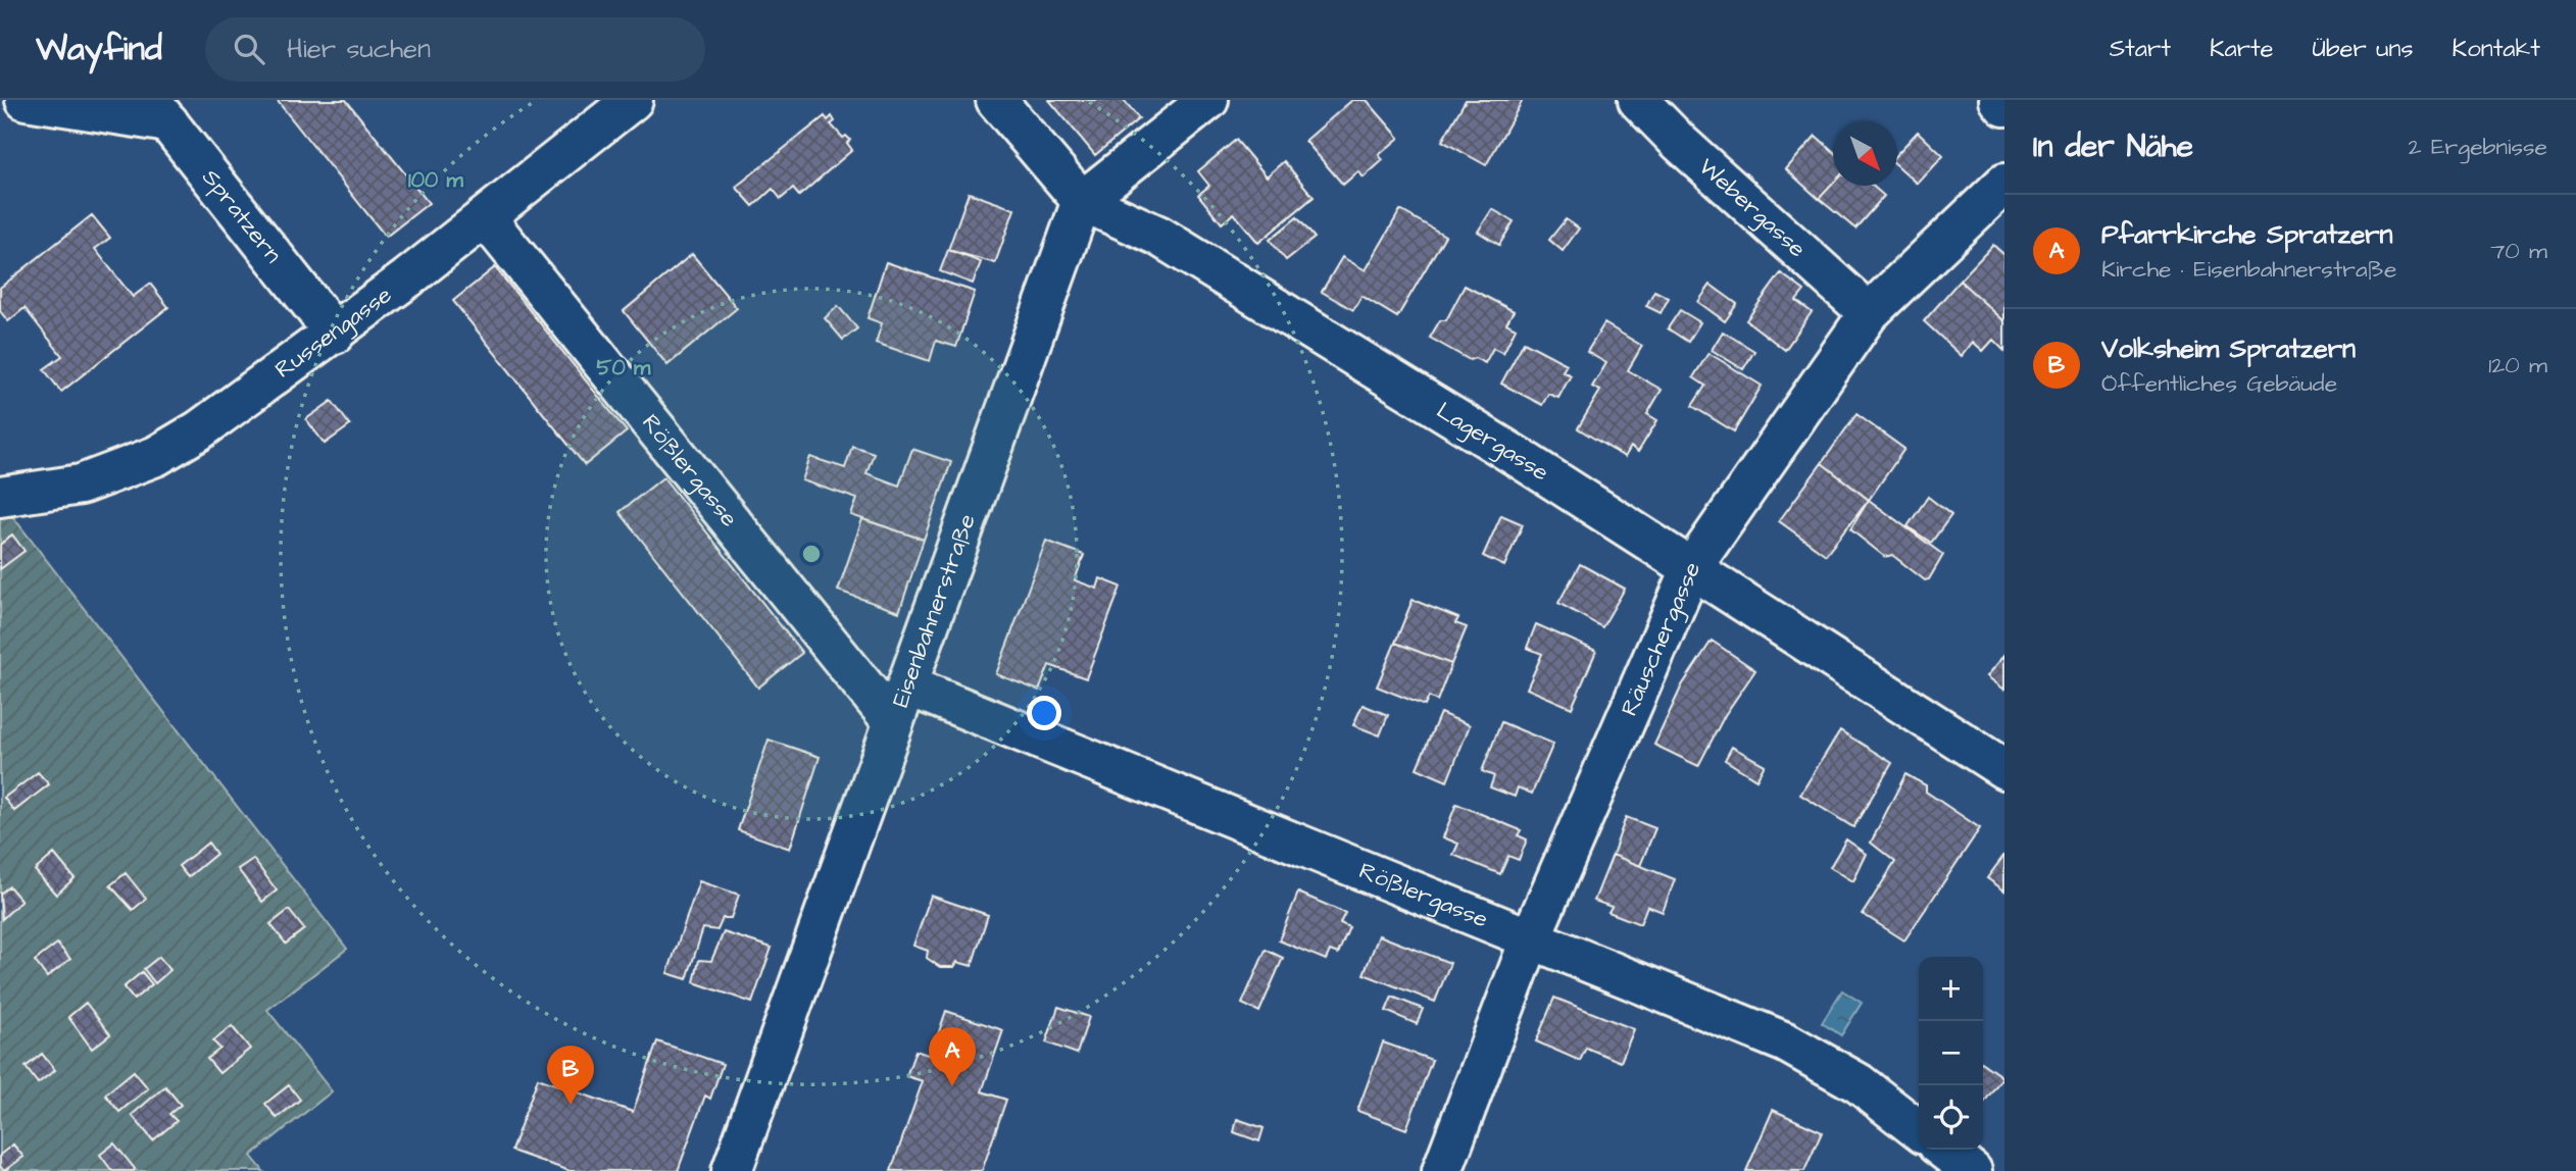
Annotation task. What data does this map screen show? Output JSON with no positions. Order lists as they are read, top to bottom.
{
  "streets": {
    "street": [
      "Webergasse",
      "Spratzern",
      "Russengasse",
      "Lagergasse",
      "Rößlergasse",
      "Eisenbahnerstraße",
      "Räuschergasse"
    ]
  },
  "crossings": [
    ["Webergasse", "Räuschergasse"],
    ["Spratzern", "Russengasse"],
    ["Russengasse", "Rößlergasse"],
    ["Lagergasse", "Eisenbahnerstraße"],
    ["Lagergasse", "Räuschergasse"],
    ["Rößlergasse", "Eisenbahnerstraße"],
    ["Rößlergasse", "Räuschergasse"]
  ],
  "north": "bottom right",
  "page": {
    "header": "Wayfind",
    "search": "Hier suchen",
    "nav": [
      "Start",
      "Karte",
      "Über uns",
      "Kontakt"
    ],
    "heading": ["In der Nähe", "2 Ergebnisse"],
    "list": [
      {
        "mark": "A",
        "name": "Pfarrkirche Spratzern",
        "note": "Kirche · Eisenbahnerstraße",
        "value": "70 m"
      },
      {
        "mark": "B",
        "name": "Volksheim Spratzern",
        "note": "Öffentliches Gebäude",
        "value": "120 m"
      }
    ],
    "map_buttons": ["+", "−"],
    "pins": ["A", "B"]
  },
  "rings": ["100 m", "50 m"]
}
